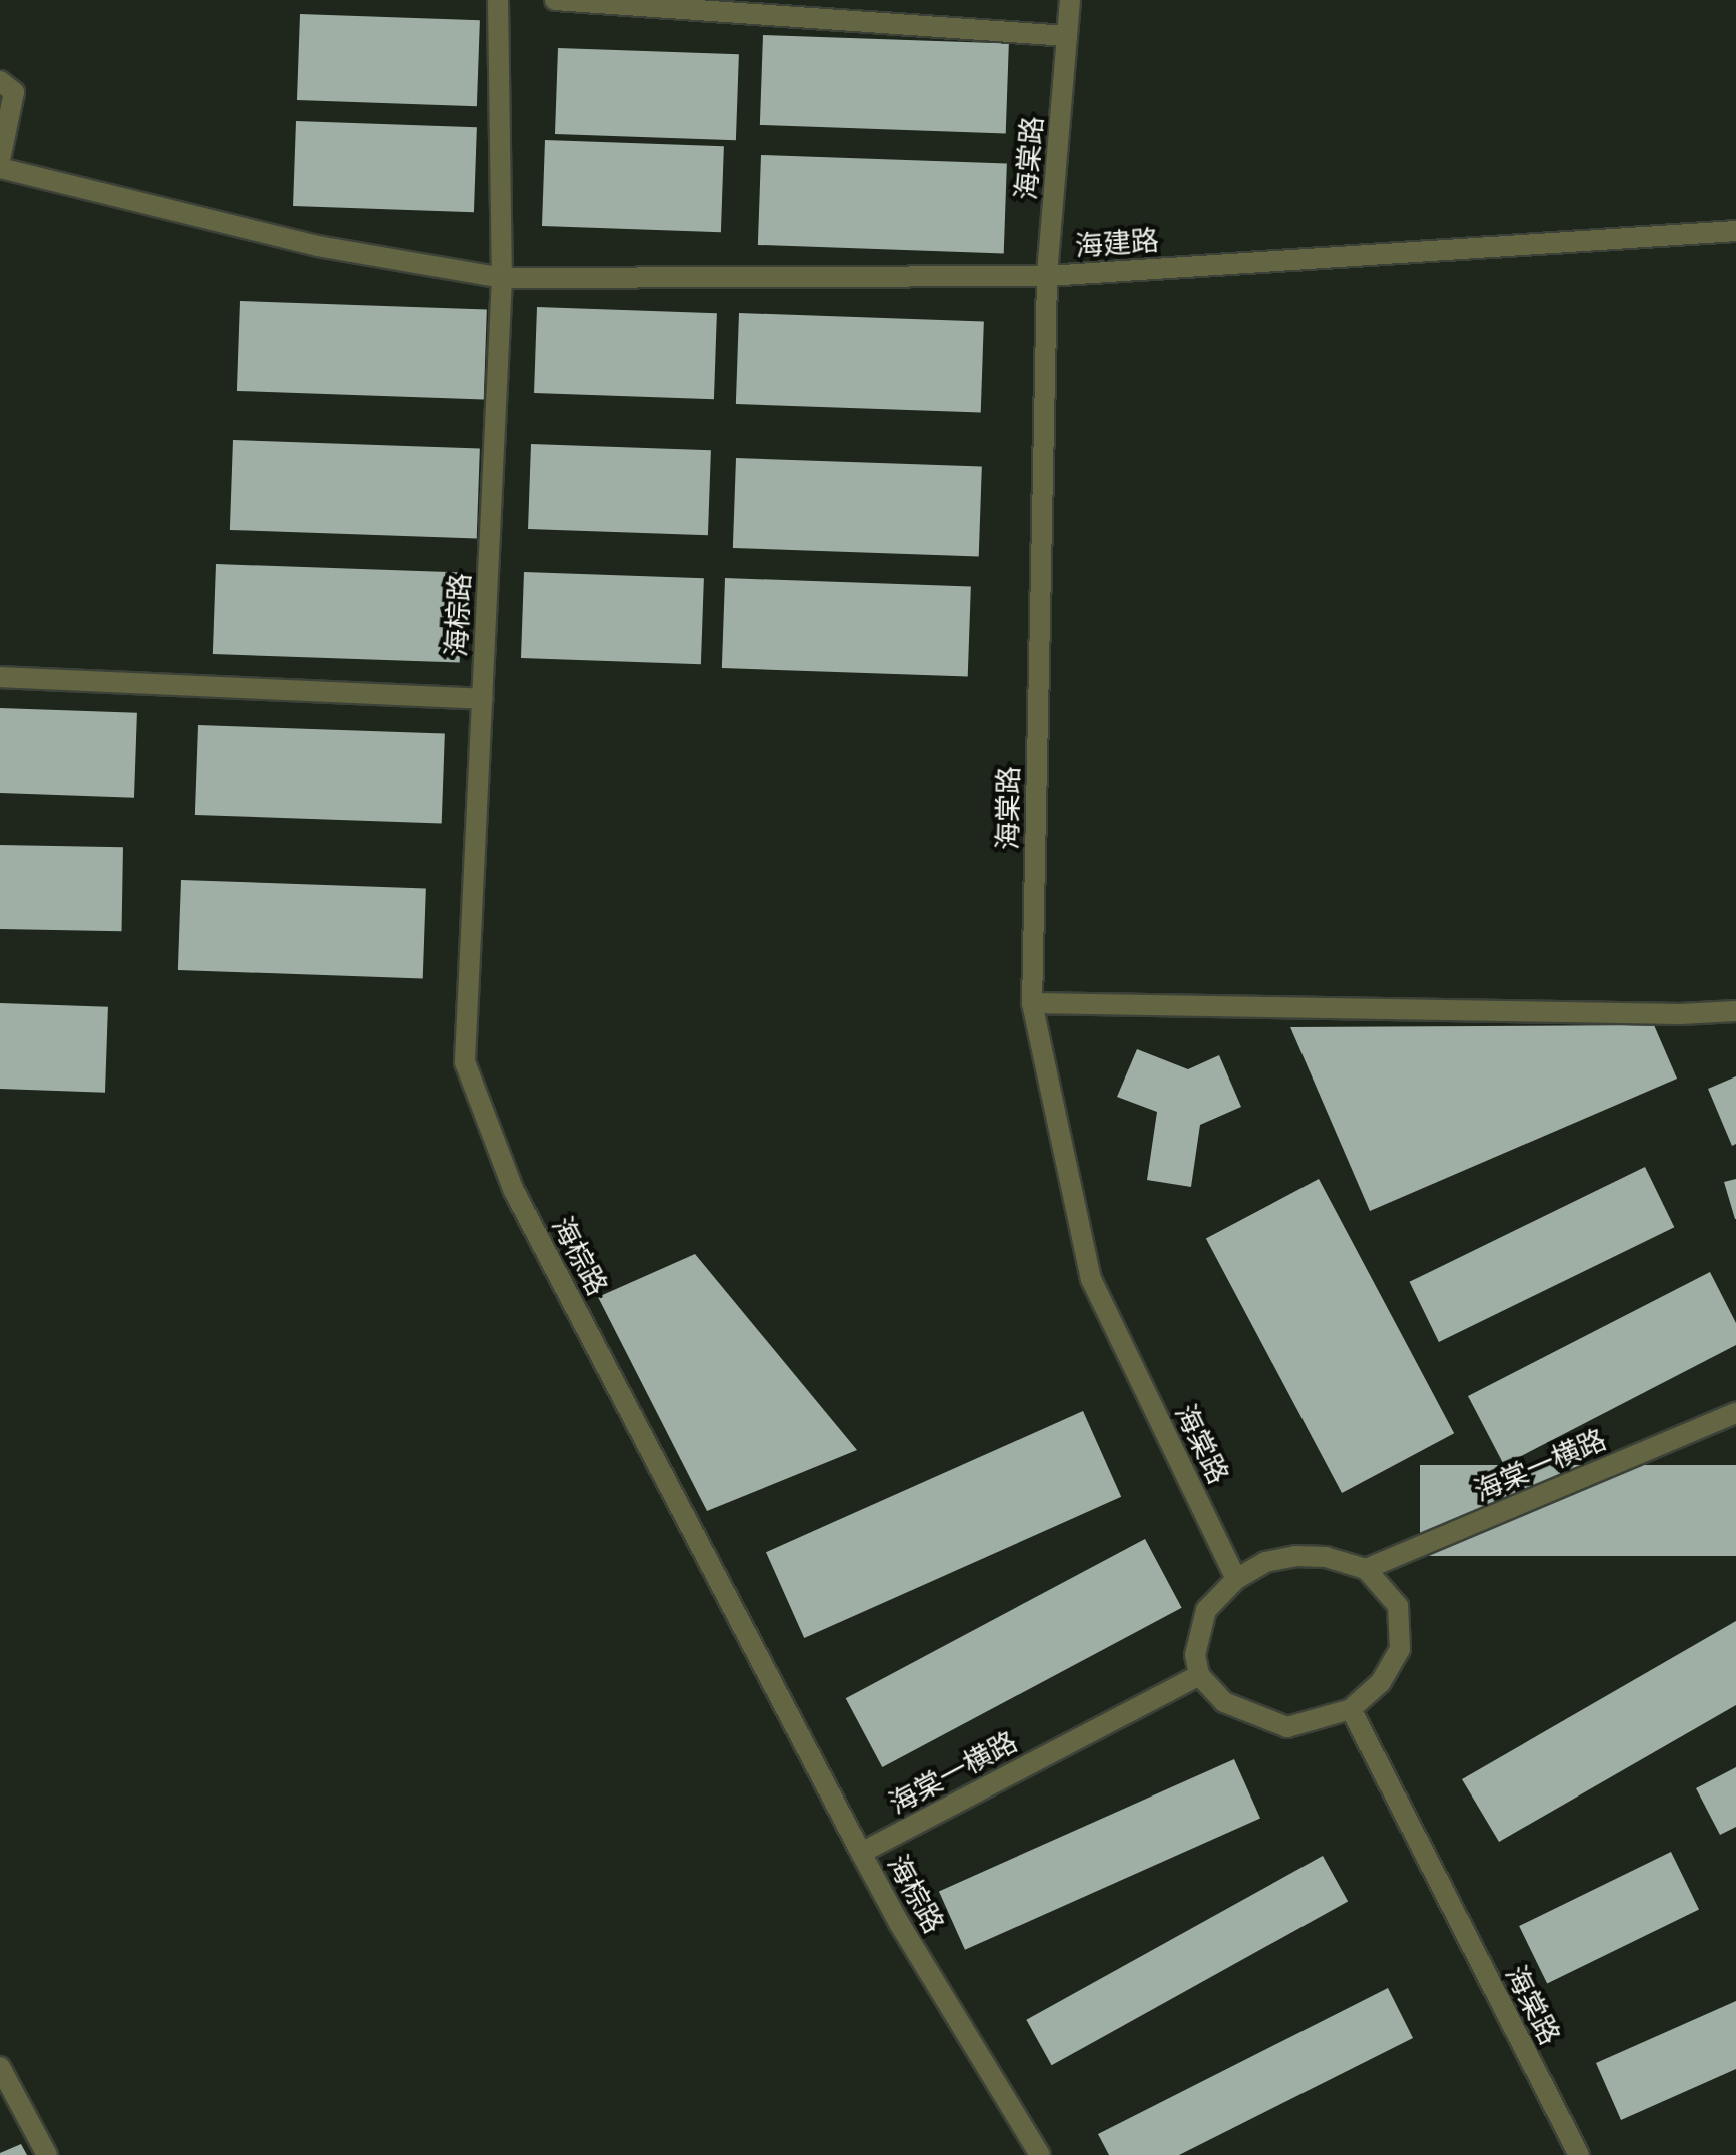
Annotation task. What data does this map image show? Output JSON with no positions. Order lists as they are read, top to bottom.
{
  "streets": {
    "street": [
      "海棠路",
      "海建路",
      "海棕路",
      "海棠一横路"
    ]
  },
  "crossings": [
    ["海棠路", "海建路"],
    ["海棠路", "海棠一横路"],
    ["海建路", "海棕路"],
    ["海棕路", "海棠一横路"]
  ]
}
